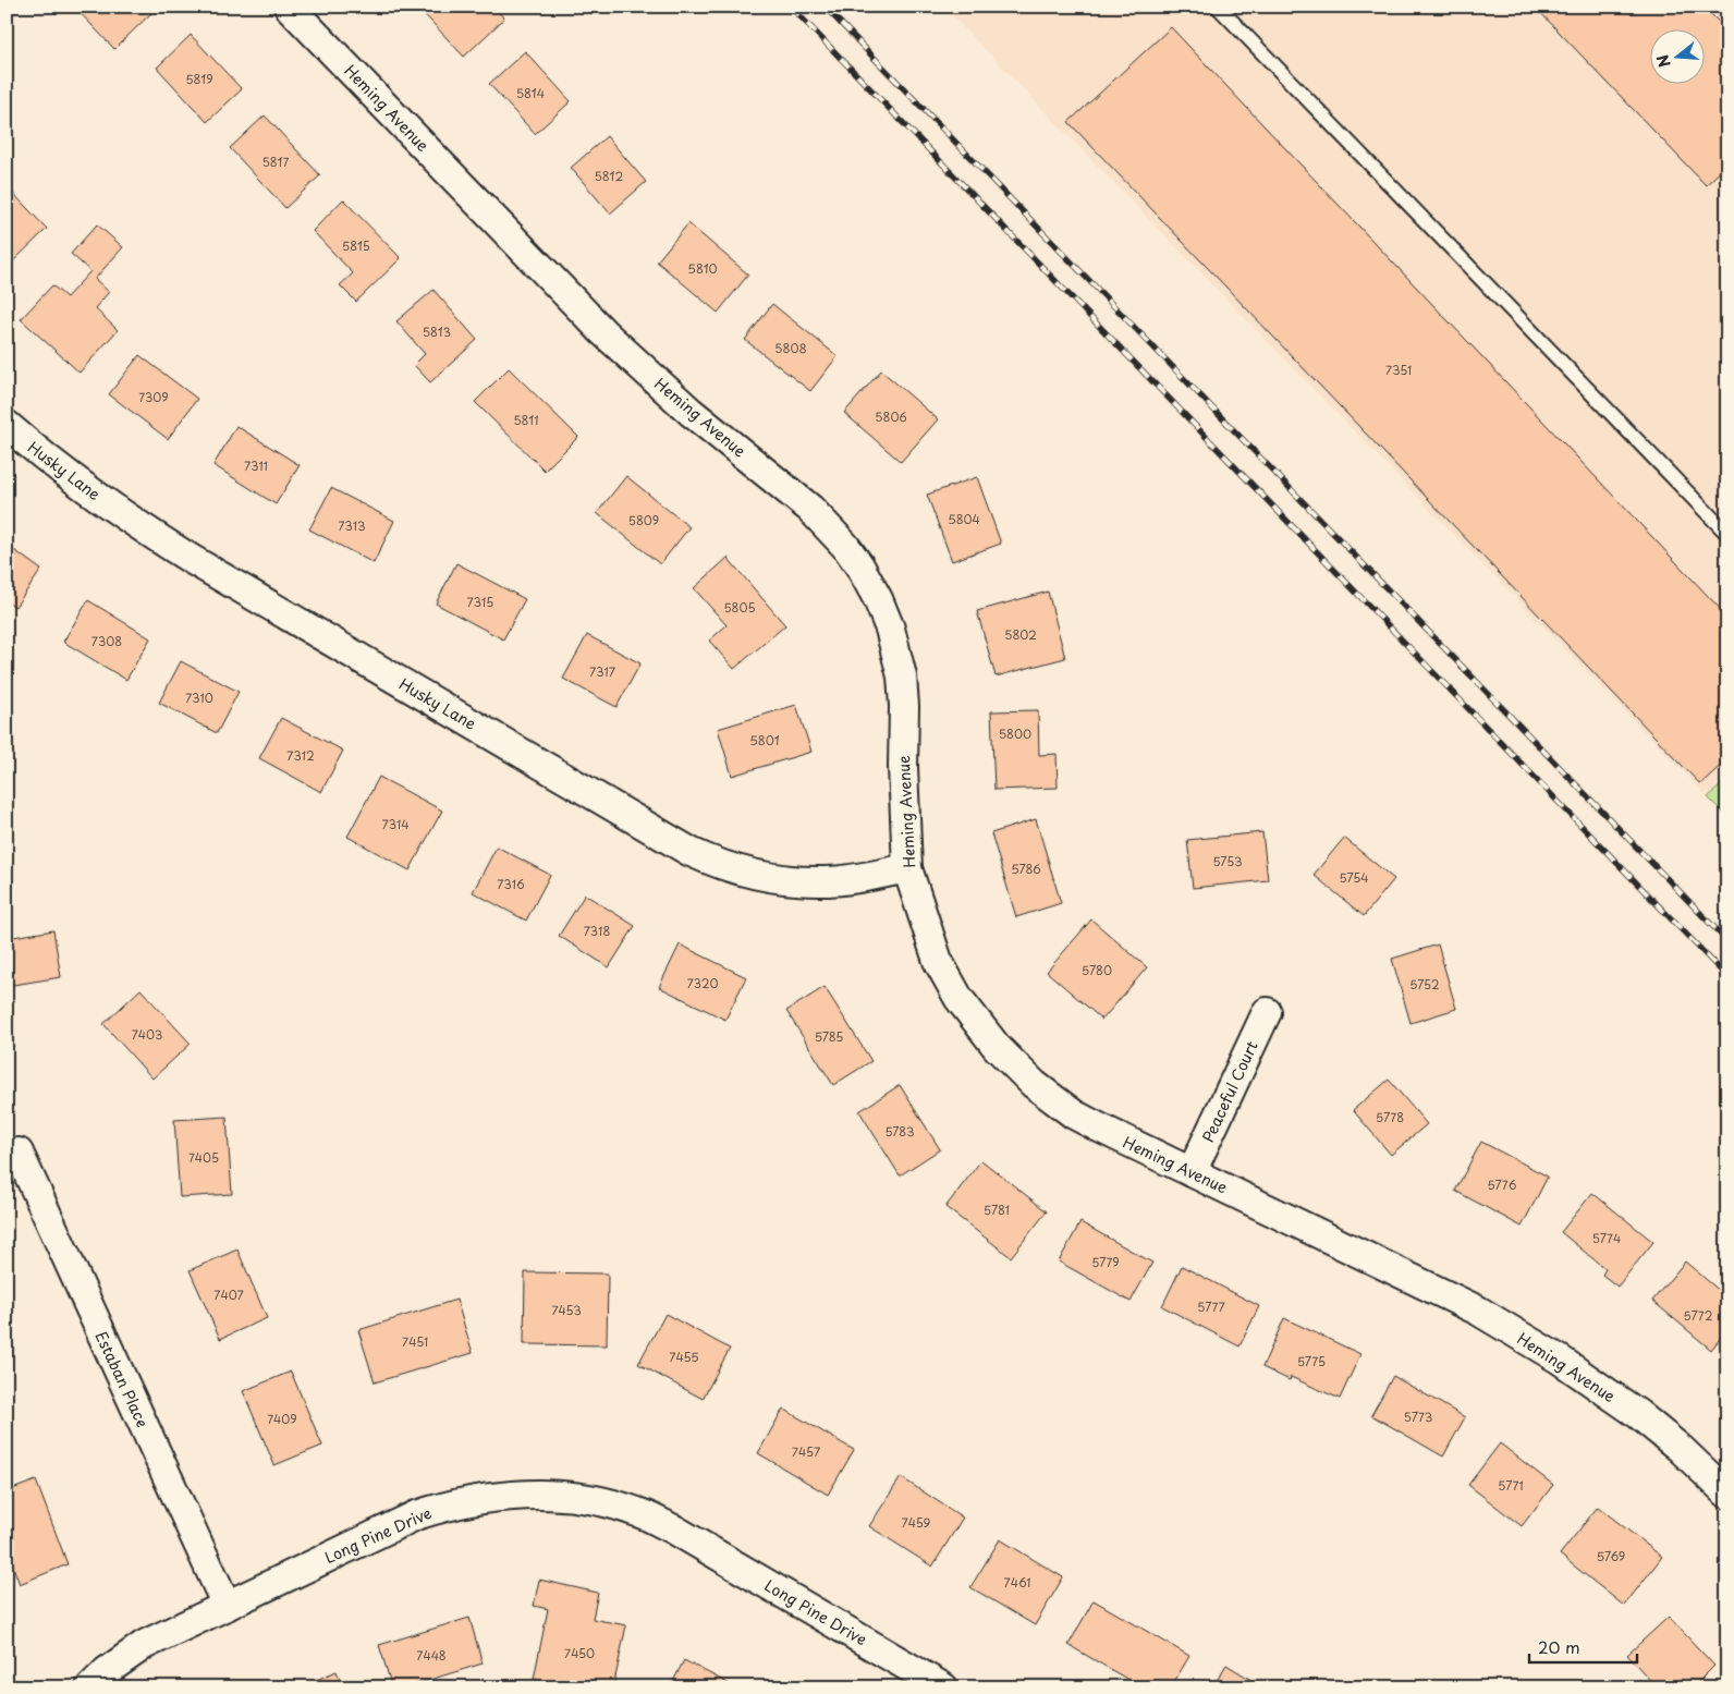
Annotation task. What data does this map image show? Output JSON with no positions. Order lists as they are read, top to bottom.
{
  "streets": {
    "street": [
      "Heming Avenue",
      "Husky Lane",
      "Peaceful Court",
      "Estaban Place",
      "Long Pine Drive"
    ]
  },
  "crossings": [
    ["Heming Avenue", "Husky Lane"],
    ["Heming Avenue", "Peaceful Court"],
    ["Estaban Place", "Long Pine Drive"]
  ],
  "house_numbers": [
    "5819",
    "5814",
    "5817",
    "5812",
    "5815",
    "5810",
    "5813",
    "5808",
    "7351",
    "7309",
    "5806",
    "5811",
    "7311",
    "5804",
    "5809",
    "7313",
    "7315",
    "5805",
    "5802",
    "7308",
    "7317",
    "7310",
    "5800",
    "5801",
    "7312",
    "7314",
    "5753",
    "5786",
    "5754",
    "7316",
    "7318",
    "5780",
    "7320",
    "5752",
    "7403",
    "5785",
    "5778",
    "5783",
    "7405",
    "5776",
    "5781",
    "5774",
    "5779",
    "7407",
    "5777",
    "7453",
    "5772",
    "7451",
    "7455",
    "5775",
    "5773",
    "7409",
    "7457",
    "5771",
    "7459",
    "5769",
    "7461",
    "7450",
    "7448"
  ],
  "scale_bar": "20 m",
  "north": "left"
}
